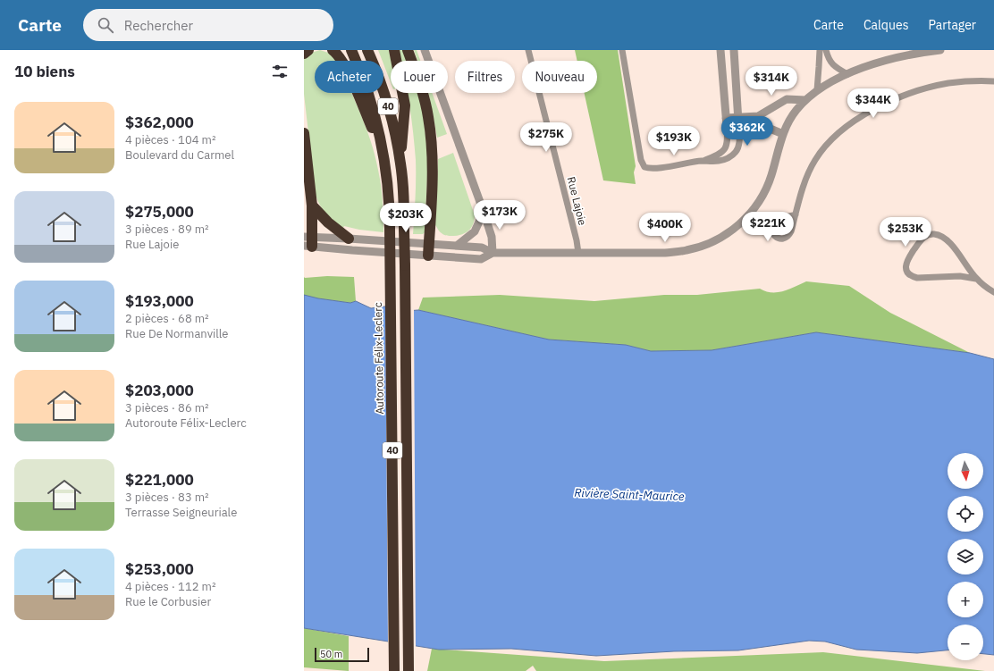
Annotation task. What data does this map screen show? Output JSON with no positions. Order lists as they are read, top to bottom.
{
  "streets": {
    "highway": ["40", "Autoroute Félix-Leclerc"],
    "street": ["Rue Lajoie"]
  },
  "water": ["Rivière Saint-Maurice"],
  "scale_bar": "50 m",
  "north": "bottom",
  "page": {
    "header": "Carte",
    "search": "Rechercher",
    "nav": ["Carte", "Calques", "Partager"],
    "heading": "10 biens",
    "chip": [
      "Acheter",
      "Louer",
      "Filtres",
      "Nouveau"
    ],
    "price": [
      "$314K",
      "$344K",
      "$362K",
      "$275K",
      "$193K",
      "$173K",
      "$203K",
      "$221K",
      "$400K",
      "$253K"
    ],
    "list": [
      {
        "name": "$362,000",
        "note": "4 pièces · 104 m² · Boulevard du Carmel"
      },
      {
        "name": "$275,000",
        "note": "3 pièces · 89 m² · Rue Lajoie"
      },
      {
        "name": "$193,000",
        "note": "2 pièces · 68 m² · Rue De Normanville"
      },
      {
        "name": "$203,000",
        "note": "3 pièces · 86 m² · Autoroute Félix-Leclerc"
      },
      {
        "name": "$221,000",
        "note": "3 pièces · 83 m² · Terrasse Seigneuriale"
      },
      {
        "name": "$253,000",
        "note": "4 pièces · 112 m² · Rue le Corbusier"
      }
    ],
    "map_buttons": ["+", "−"],
    "scale": "50 m"
  }
}
